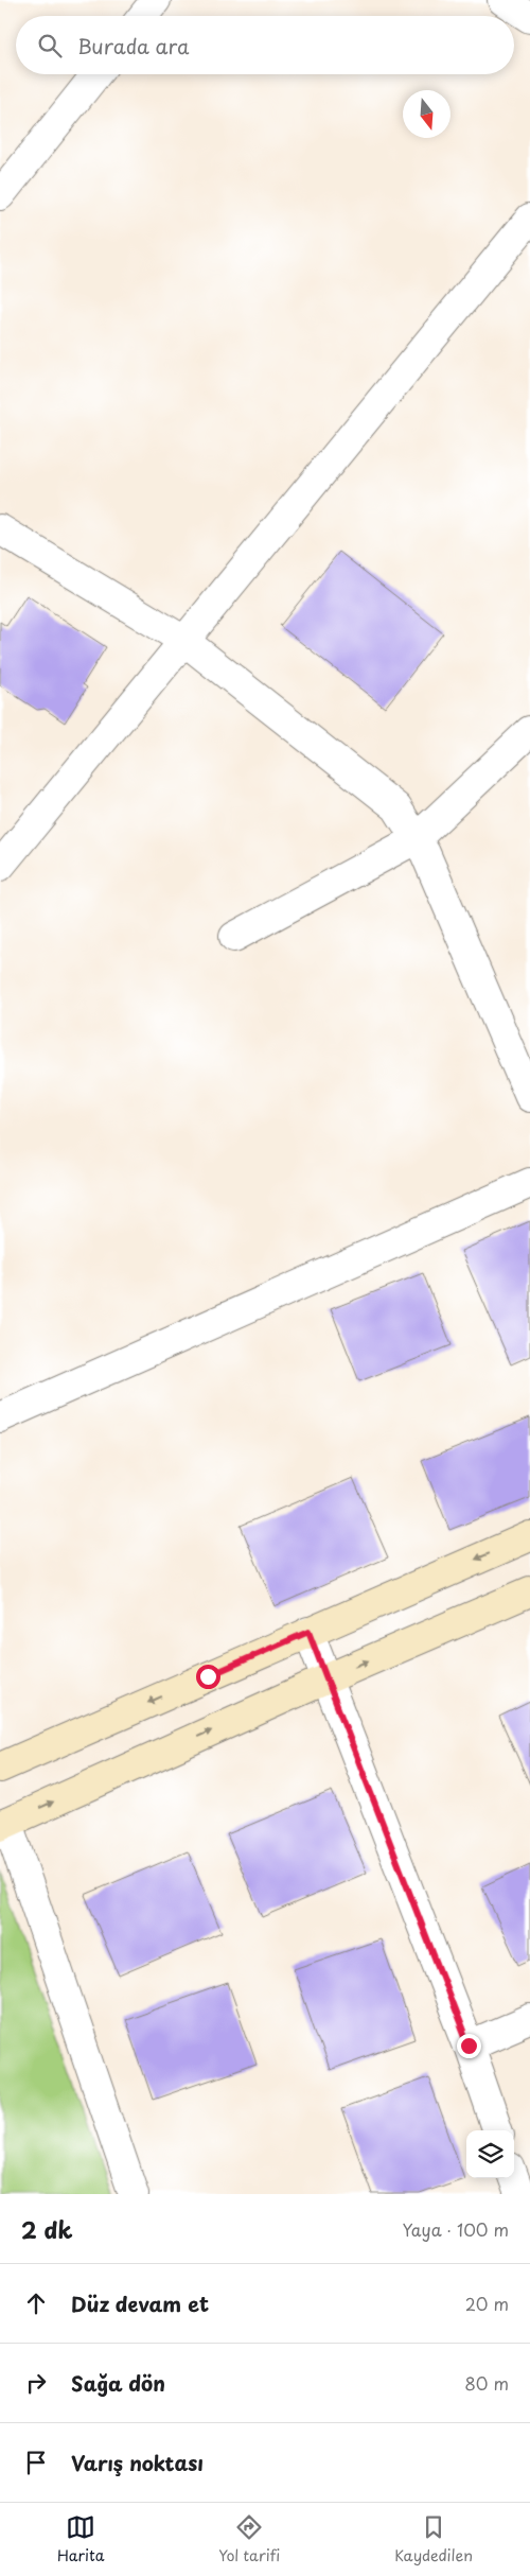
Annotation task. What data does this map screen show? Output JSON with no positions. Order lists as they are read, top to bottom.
{
  "north": "bottom",
  "page": {
    "search": "Burada ara",
    "heading": ["2 dk", "Yaya · 100 m"],
    "list": [
      ["Düz devam et", "20 m"],
      ["Sağa dön", "80 m"],
      "Varış noktası"
    ],
    "nav": ["Harita", "Yol tarifi", "Kaydedilen"]
  }
}
